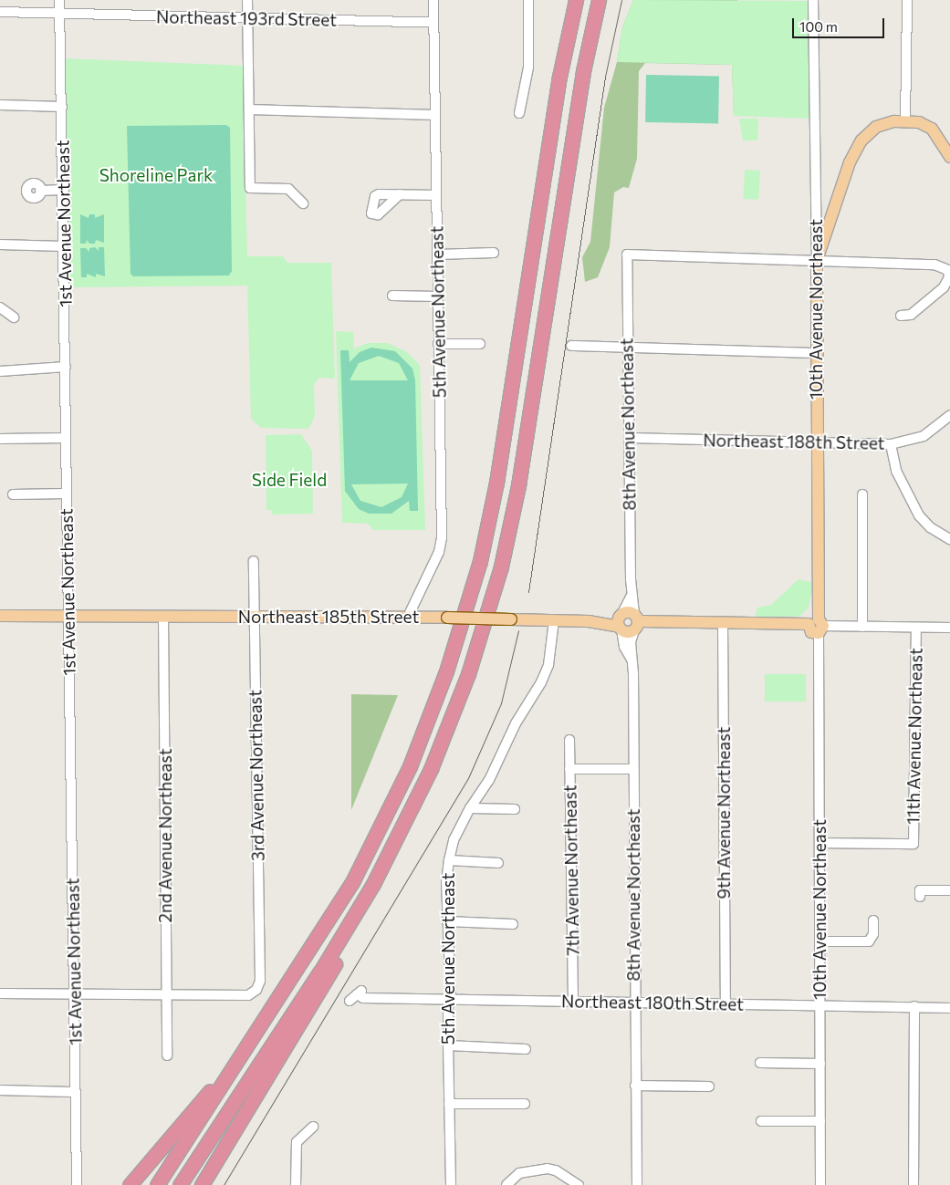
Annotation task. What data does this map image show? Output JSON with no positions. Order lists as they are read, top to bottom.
{
  "streets": {
    "main road": ["10th Avenue Northeast", "Northeast 185th Street"],
    "street": [
      "Northeast 193rd Street",
      "1st Avenue Northeast",
      "5th Avenue Northeast",
      "8th Avenue Northeast",
      "Northeast 188th Street",
      "11th Avenue Northeast",
      "3rd Avenue Northeast",
      "9th Avenue Northeast",
      "2nd Avenue Northeast",
      "7th Avenue Northeast",
      "Northeast 180th Street"
    ]
  },
  "crossings": [
    ["Northeast 193rd Street", "1st Avenue Northeast"],
    ["Northeast 193rd Street", "5th Avenue Northeast"],
    ["1st Avenue Northeast", "Northeast 185th Street"],
    ["10th Avenue Northeast", "8th Avenue Northeast"],
    ["10th Avenue Northeast", "Northeast 188th Street"],
    ["10th Avenue Northeast", "Northeast 185th Street"],
    ["10th Avenue Northeast", "11th Avenue Northeast"],
    ["10th Avenue Northeast", "Northeast 180th Street"],
    ["5th Avenue Northeast", "Northeast 185th Street"],
    ["5th Avenue Northeast", "Northeast 180th Street"],
    ["8th Avenue Northeast", "Northeast 188th Street"],
    ["8th Avenue Northeast", "Northeast 185th Street"],
    ["8th Avenue Northeast", "Northeast 180th Street"],
    ["Northeast 185th Street", "11th Avenue Northeast"],
    ["Northeast 185th Street", "3rd Avenue Northeast"],
    ["Northeast 185th Street", "9th Avenue Northeast"],
    ["Northeast 185th Street", "2nd Avenue Northeast"],
    ["3rd Avenue Northeast", "2nd Avenue Northeast"],
    ["9th Avenue Northeast", "Northeast 180th Street"],
    ["7th Avenue Northeast", "Northeast 180th Street"]
  ],
  "parks": ["Shoreline Park", "Side Field"],
  "scale_bar": "100 m"
}
